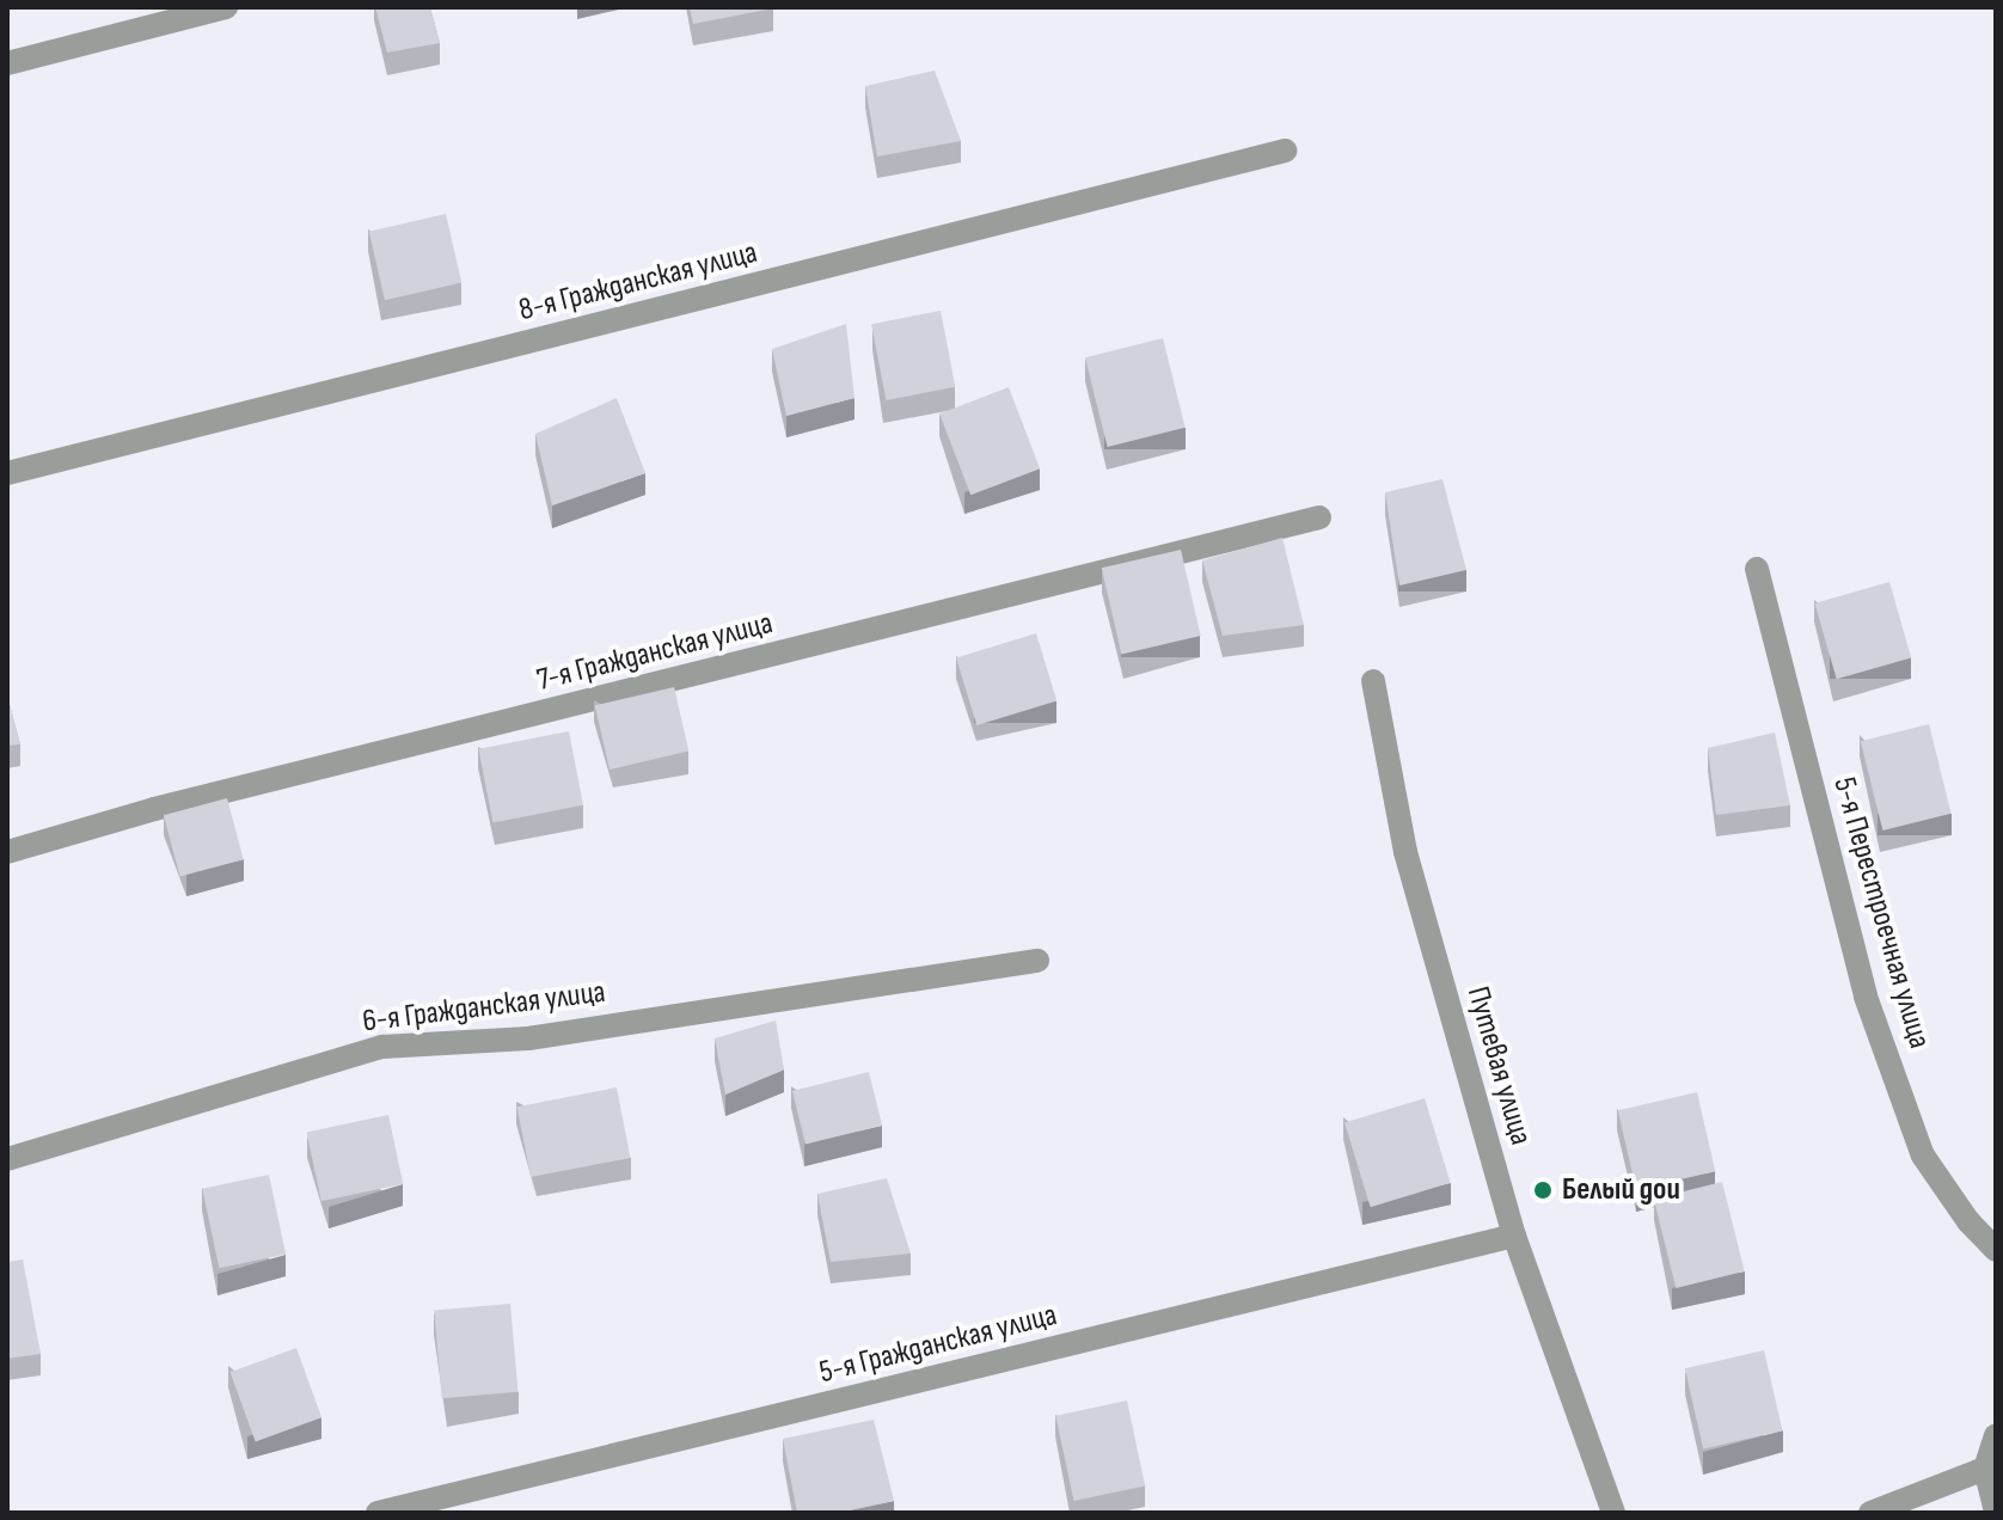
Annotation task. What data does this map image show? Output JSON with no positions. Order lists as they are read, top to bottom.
{
  "streets": {
    "street": [
      "8-я Гражданская улица",
      "7-я Гражданская улица",
      "5-я Перестроечная улица",
      "6-я Гражданская улица",
      "Путевая улица",
      "5-я Гражданская улица"
    ]
  },
  "crossings": [
    ["Путевая улица", "5-я Гражданская улица"]
  ],
  "places": ["Белый дои"]
}
